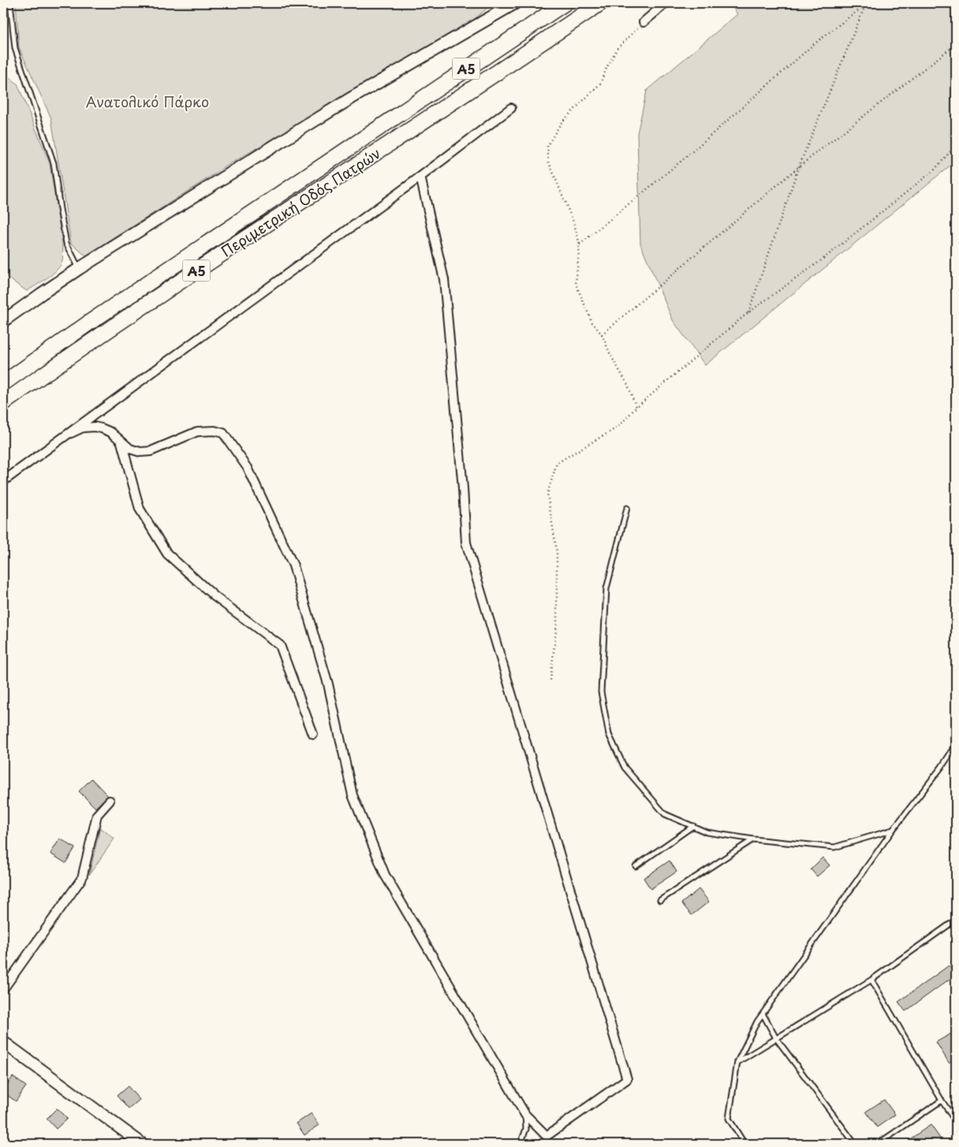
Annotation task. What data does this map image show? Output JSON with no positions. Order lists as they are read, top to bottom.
{
  "streets": {
    "highway": ["Α5", "Περιμετρική Οδός Πατρών"]
  },
  "parks": ["Ανατολικό Πάρκο"]
}
